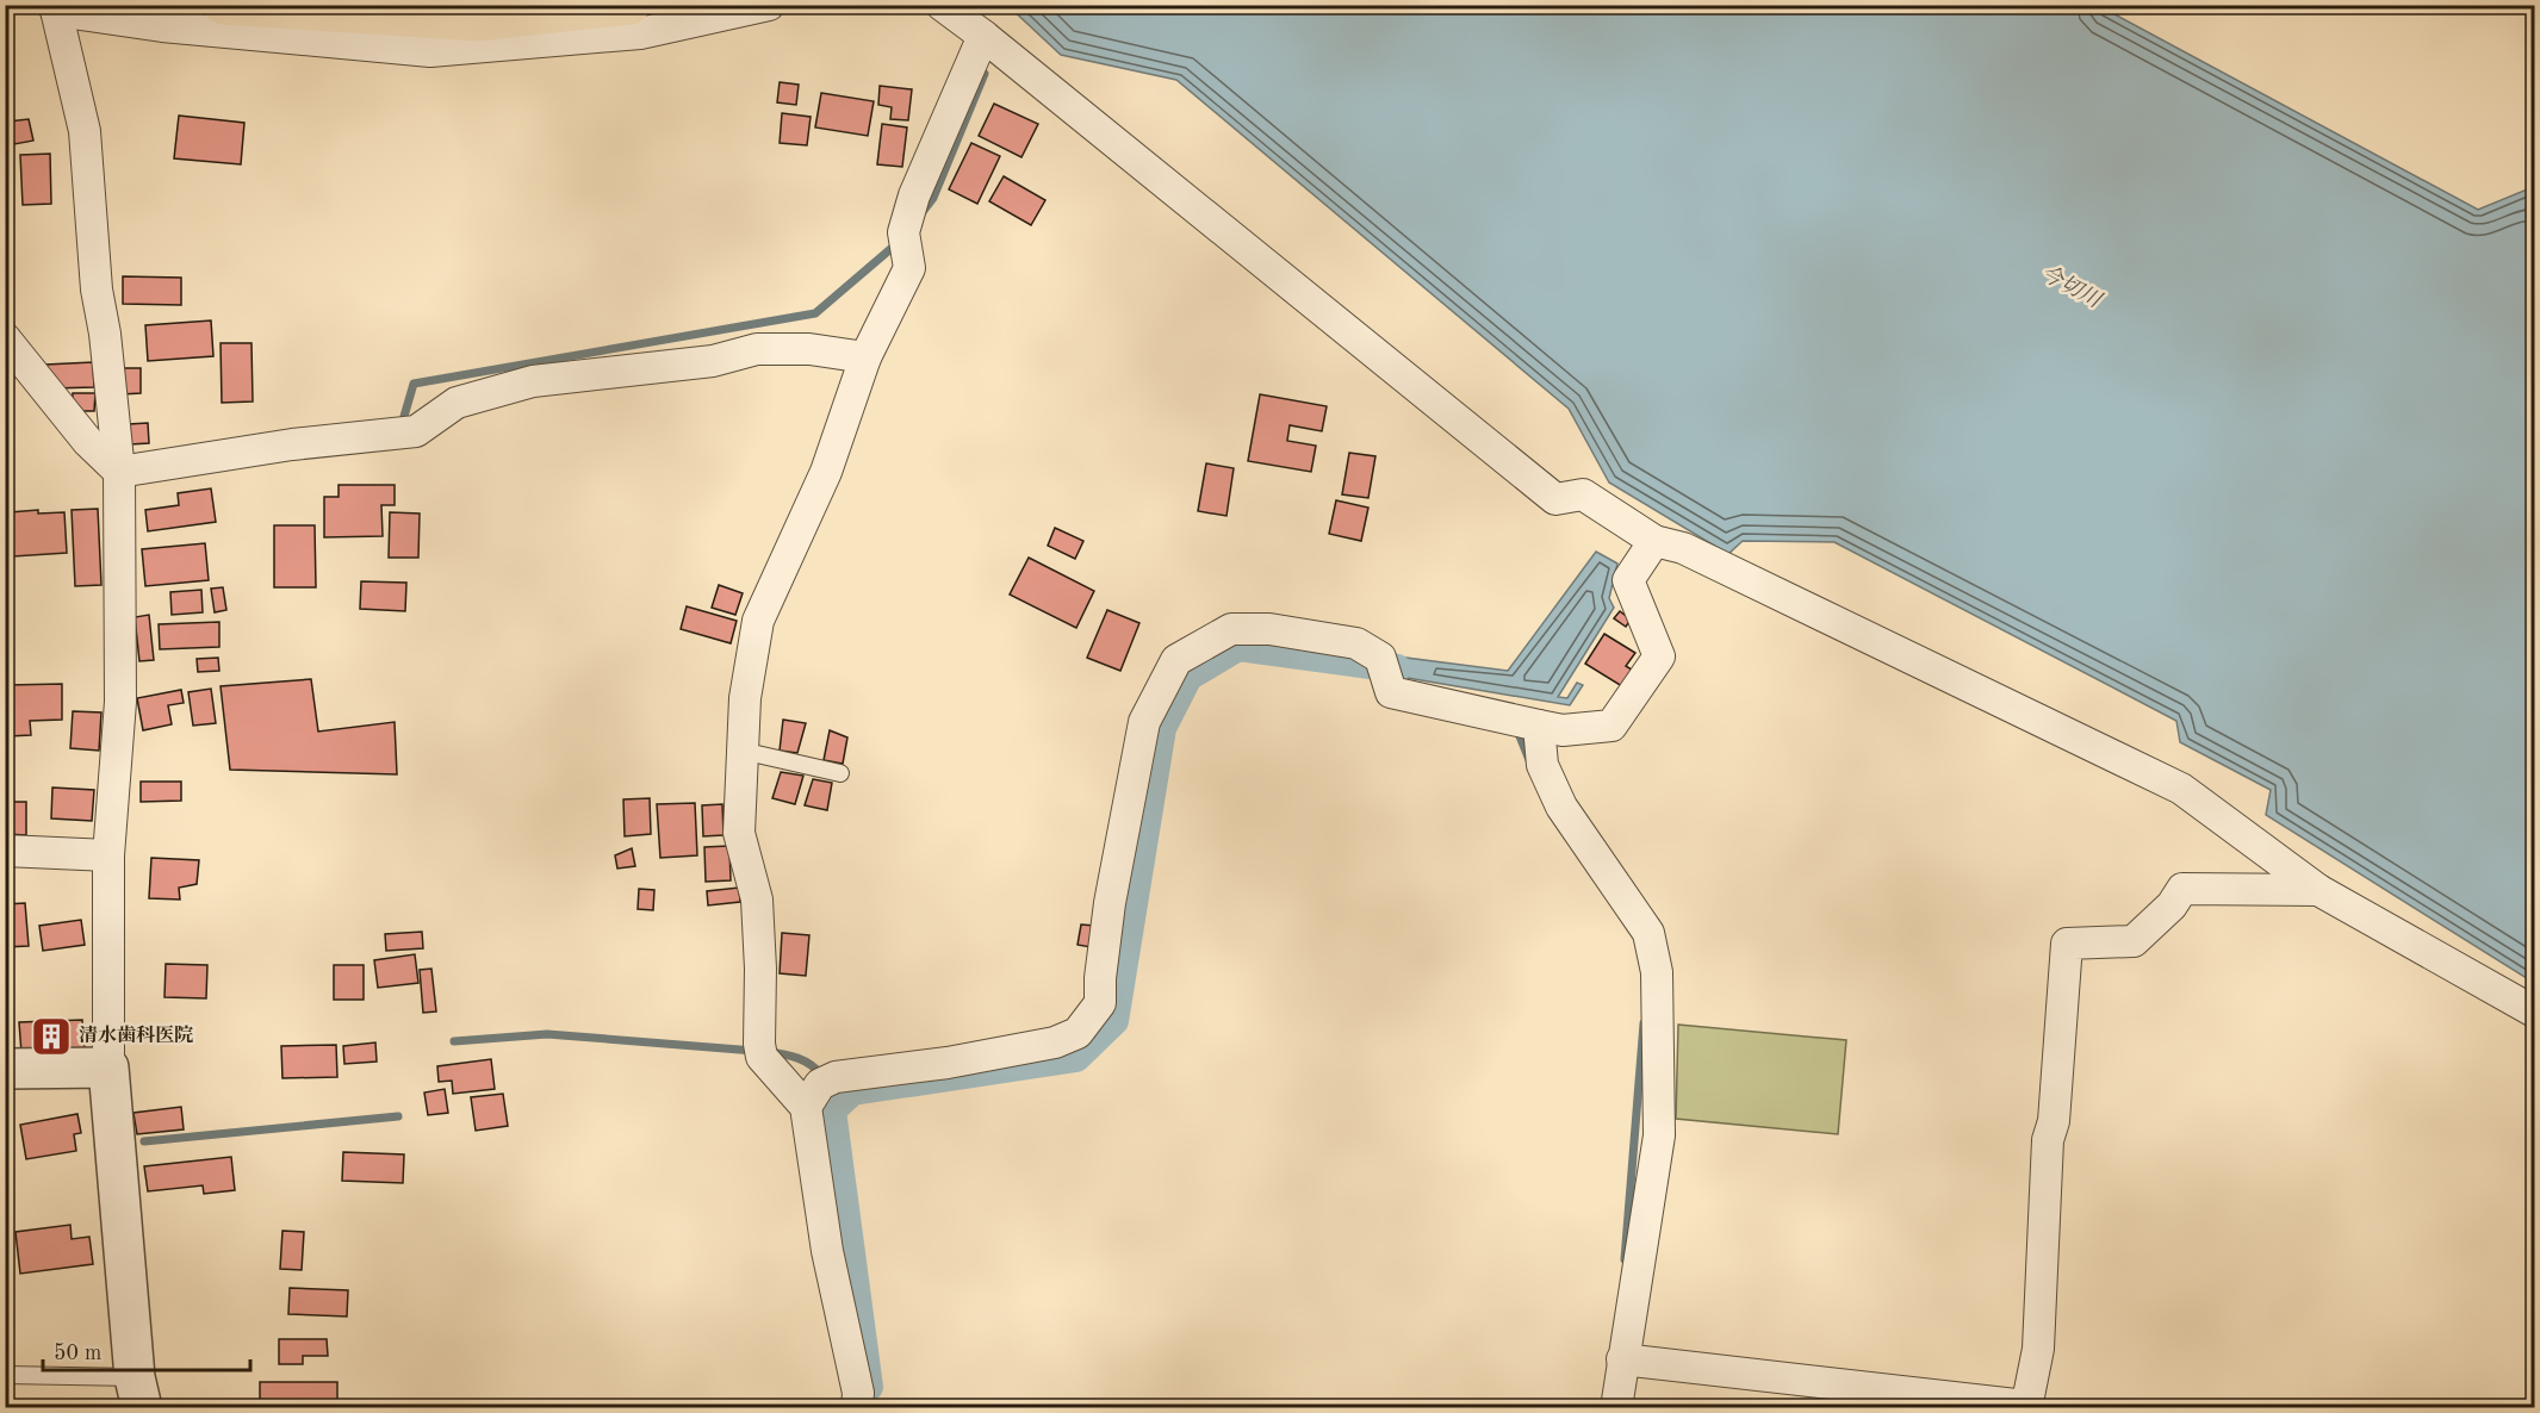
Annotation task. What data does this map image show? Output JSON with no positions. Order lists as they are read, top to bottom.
{
  "water": ["今切川"],
  "places": {
    "building": ["清水歯科医院"]
  },
  "scale_bar": "50 m"
}
